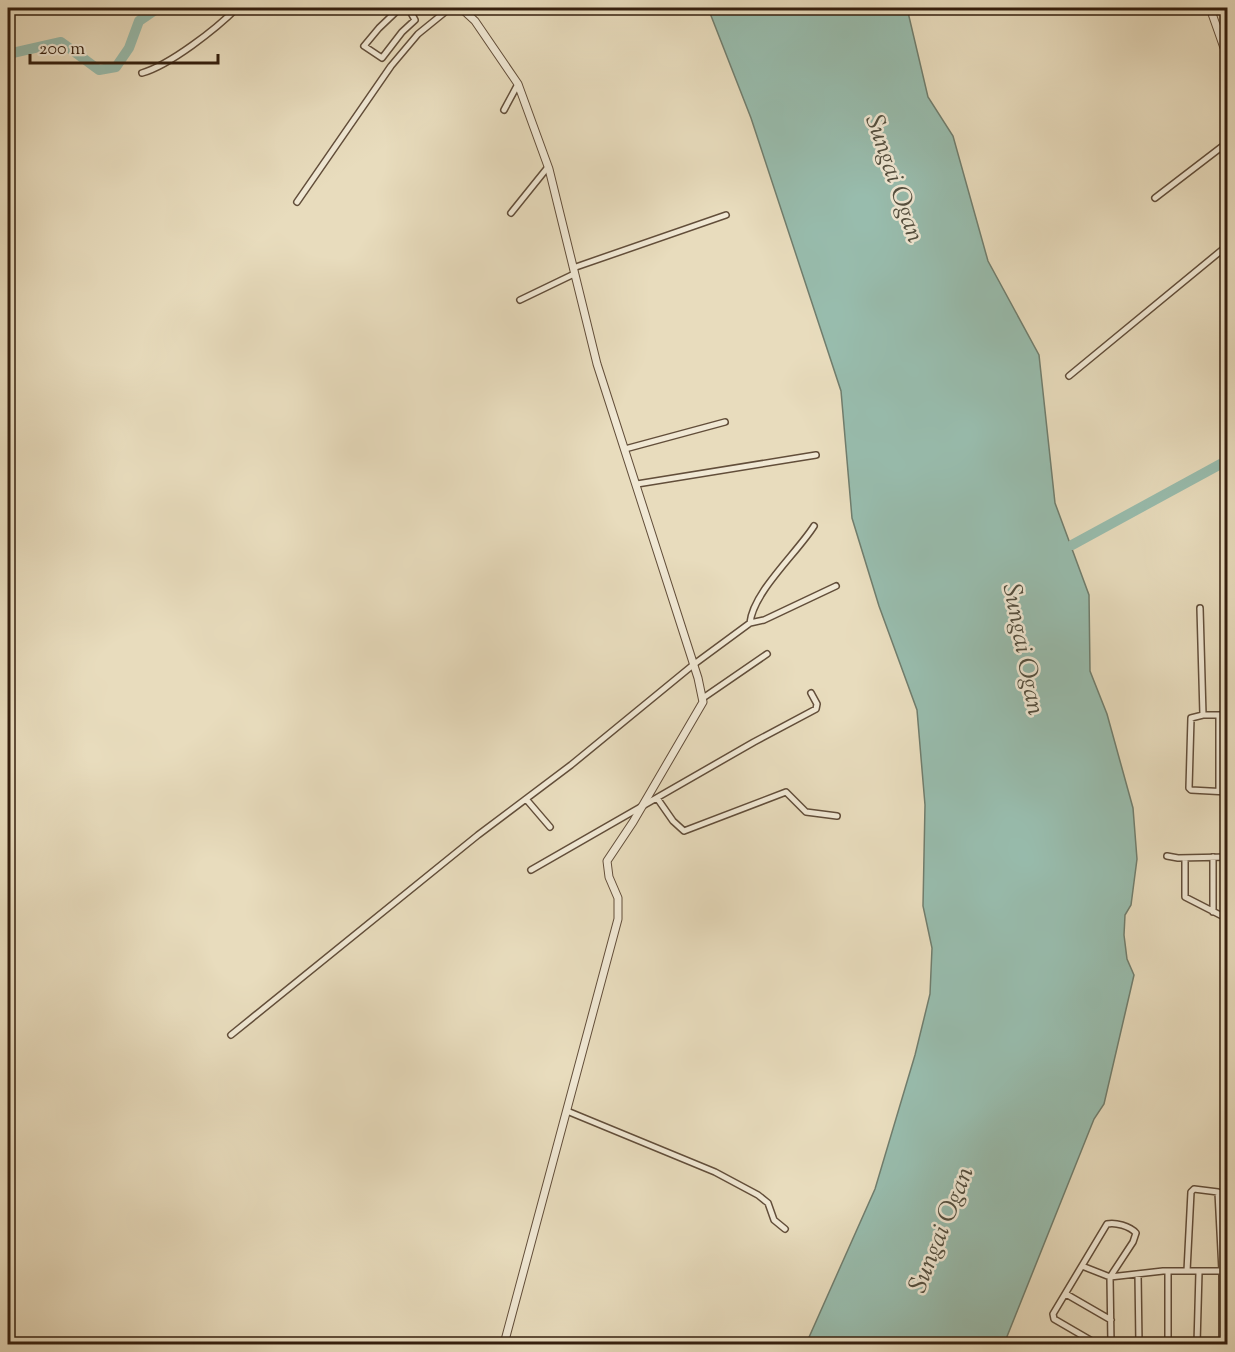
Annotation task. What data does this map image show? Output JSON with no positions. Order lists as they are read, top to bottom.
{
  "water": ["Sungai Ogan"],
  "scale_bar": "200 m"
}
